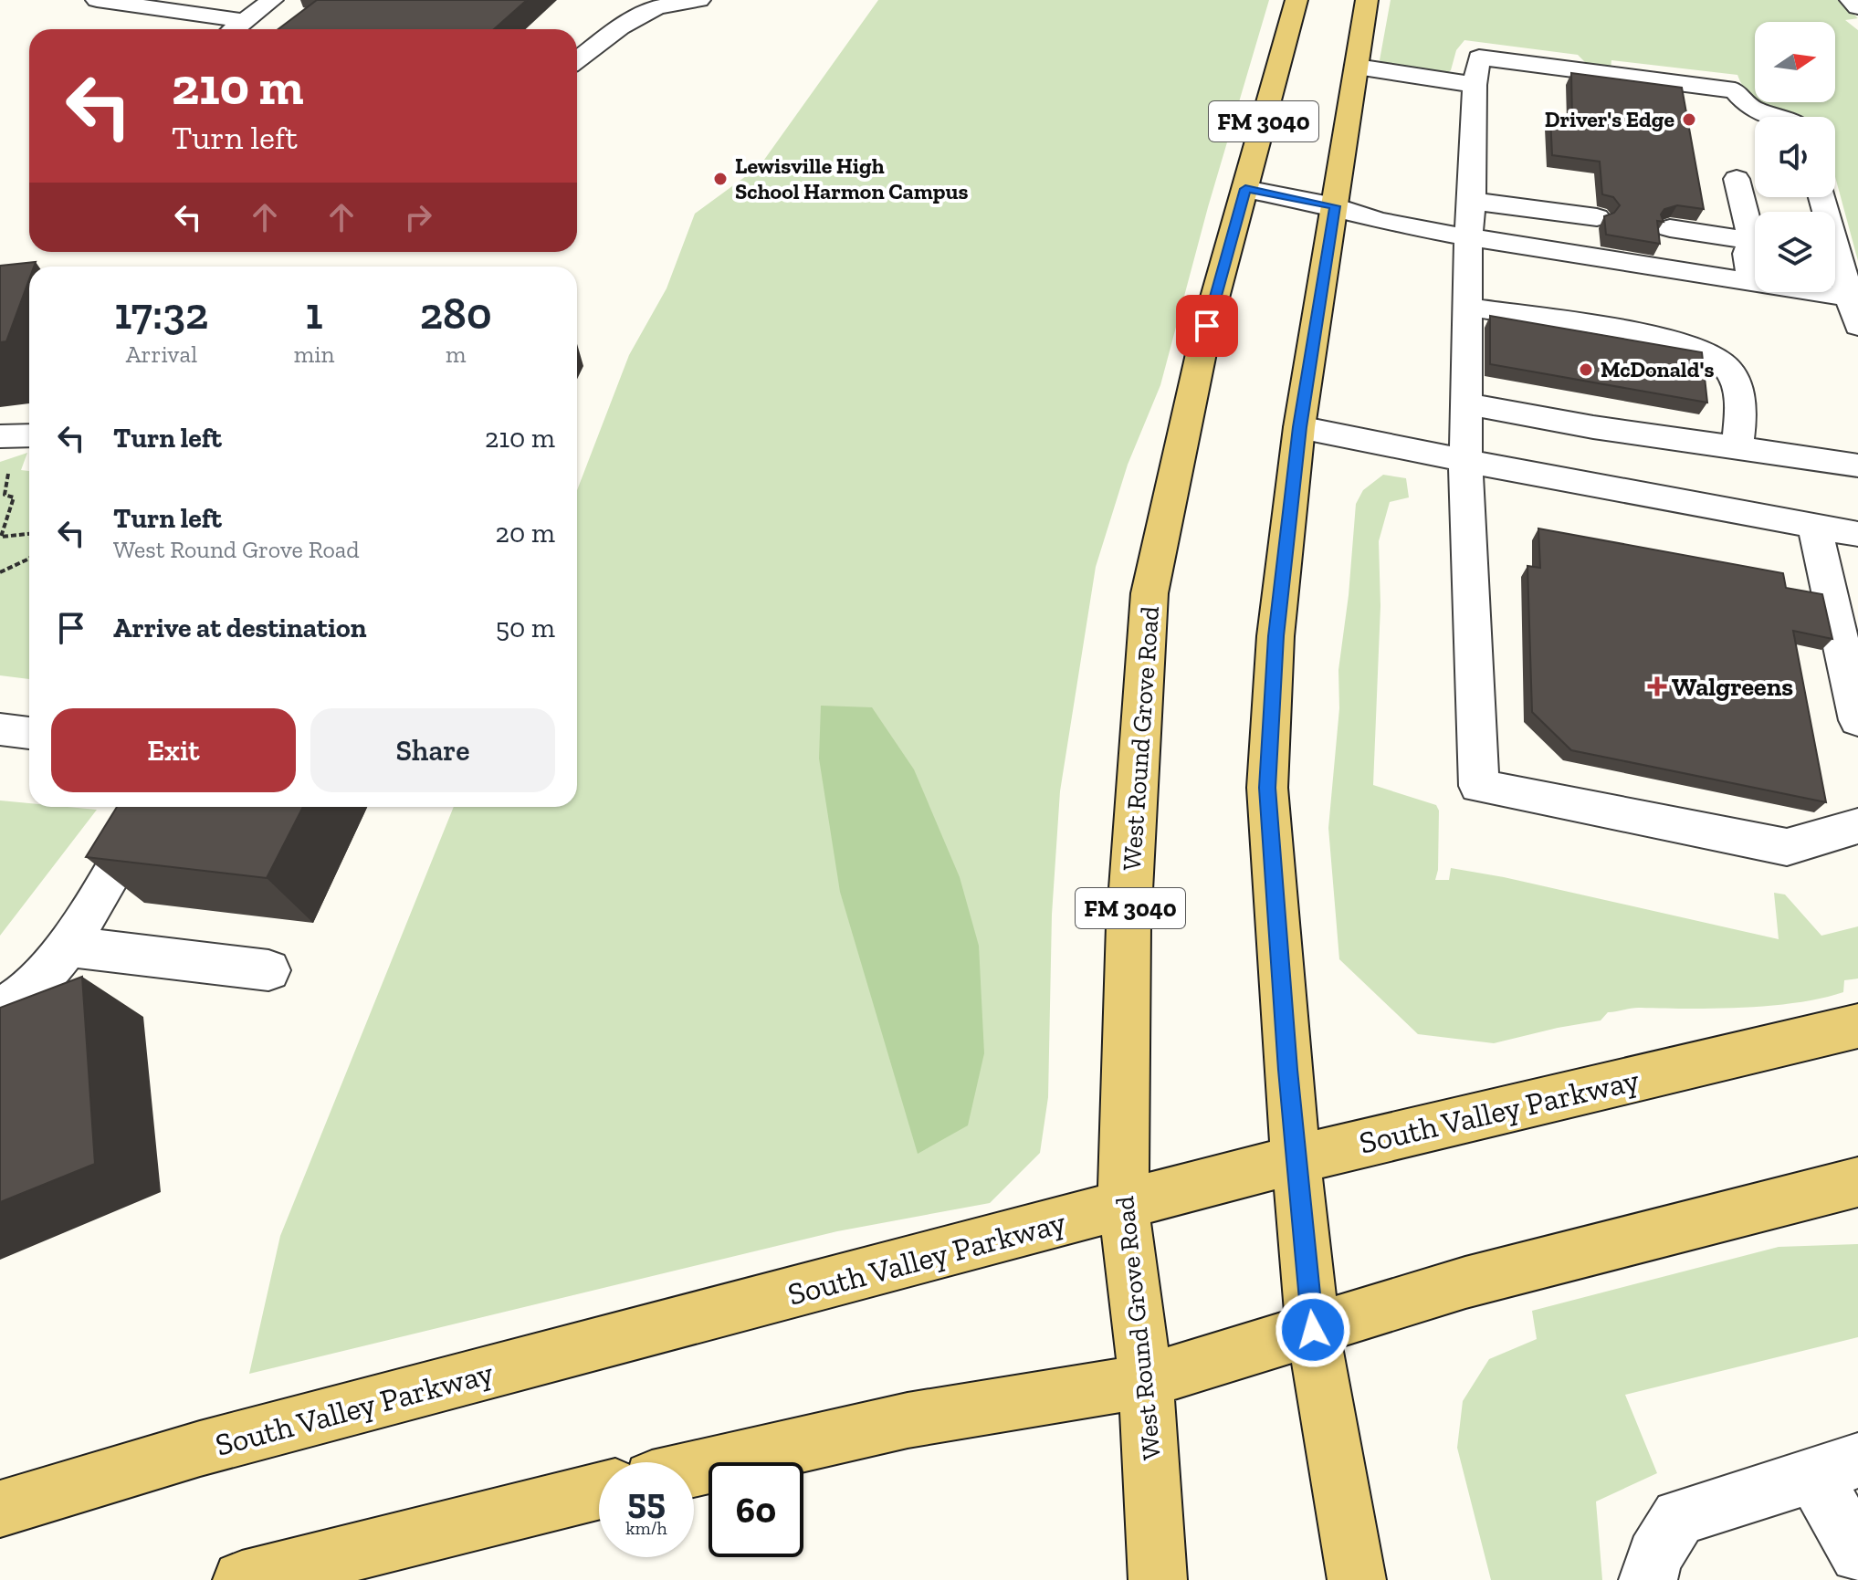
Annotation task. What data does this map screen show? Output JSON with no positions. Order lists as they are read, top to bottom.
{
  "streets": {
    "main road": ["FM 3040", "West Round Grove Road", "South Valley Parkway"]
  },
  "crossings": [
    ["FM 3040", "South Valley Parkway"],
    ["West Round Grove Road", "South Valley Parkway"]
  ],
  "places": {
    "other": ["Driver's Edge", "Lewisville High School Harmon Campus", "McDonald's"],
    "health": ["Walgreens"]
  },
  "north": "right",
  "page": {
    "turn": ["210 m", "Turn left"],
    "eta": [
      "17:32",
      "Arrival",
      "1",
      "min",
      "280",
      "m"
    ],
    "list": [
      {
        "name": "Turn left",
        "value": "210 m"
      },
      {
        "name": "Turn left",
        "note": "West Round Grove Road",
        "value": "20 m"
      },
      {
        "name": "Arrive at destination",
        "value": "50 m"
      }
    ],
    "buttons": ["Exit", "Share"],
    "speed": "55 km/h",
    "limit": "60"
  }
}
